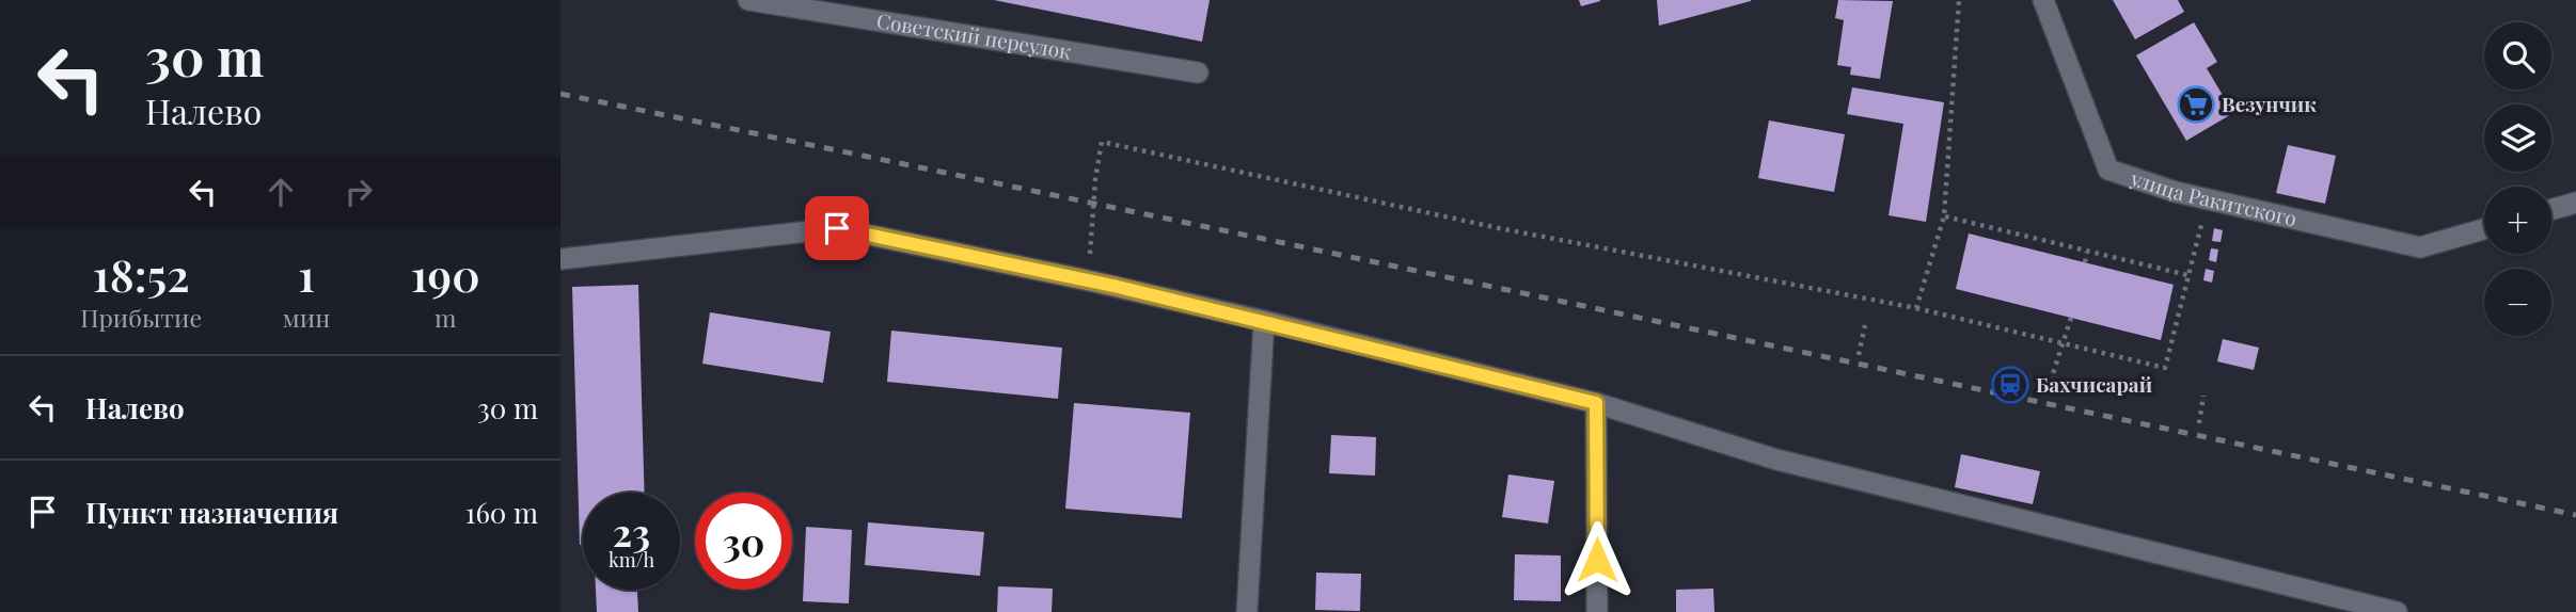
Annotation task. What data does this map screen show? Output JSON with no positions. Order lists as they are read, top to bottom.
{
  "streets": {
    "street": ["Советский переулок", "улица Ракитского"]
  },
  "places": {
    "supermarket": ["Везунчик"],
    "station": ["Бахчисарай"]
  },
  "page": {
    "turn": ["30 m", "Налево"],
    "map_buttons": ["+", "−"],
    "eta": [
      "18:52",
      "Прибытие",
      "1",
      "мин",
      "190",
      "m"
    ],
    "list": [
      {
        "name": "Налево",
        "value": "30 m"
      },
      {
        "name": "Пункт назначения",
        "value": "160 m"
      }
    ],
    "speed": "23 km/h",
    "limit": "30"
  }
}
